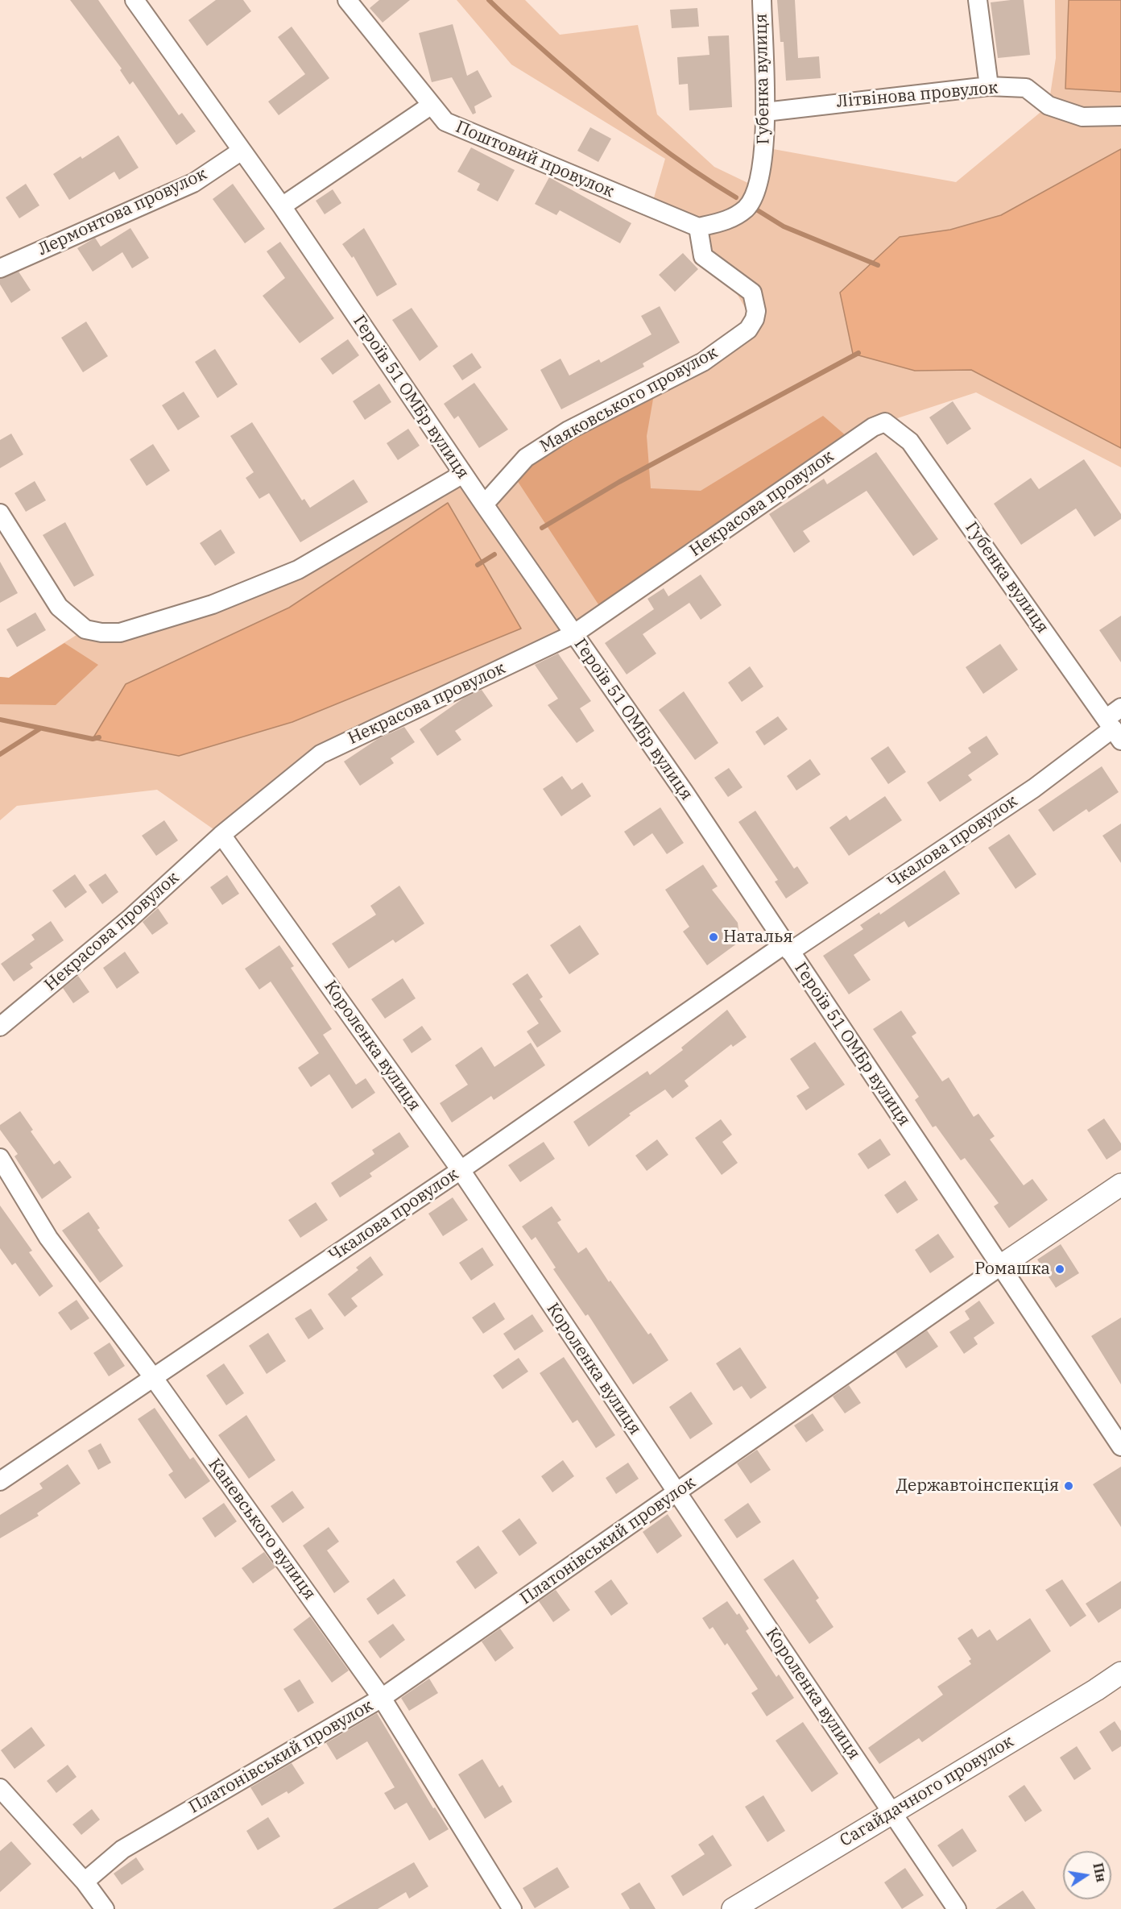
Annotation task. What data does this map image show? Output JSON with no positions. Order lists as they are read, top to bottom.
{
  "streets": {
    "street": [
      "Губенка вулиця",
      "Літвінова провулок",
      "Поштовий провулок",
      "Лермонтова провулок",
      "Героїв 51 ОМБр вулиця",
      "Маяковського провулок",
      "Некрасова провулок",
      "Чкалова провулок",
      "Короленка вулиця",
      "Каневського вулиця",
      "Платонівський провулок",
      "Сагайдачного провулок"
    ]
  },
  "crossings": [
    ["Губенка вулиця", "Літвінова провулок"],
    ["Губенка вулиця", "Поштовий провулок"],
    ["Губенка вулиця", "Маяковського провулок"],
    ["Губенка вулиця", "Некрасова провулок"],
    ["Губенка вулиця", "Чкалова провулок"],
    ["Поштовий провулок", "Маяковського провулок"],
    ["Лермонтова провулок", "Героїв 51 ОМБр вулиця"],
    ["Героїв 51 ОМБр вулиця", "Маяковського провулок"],
    ["Героїв 51 ОМБр вулиця", "Некрасова провулок"],
    ["Героїв 51 ОМБр вулиця", "Чкалова провулок"],
    ["Героїв 51 ОМБр вулиця", "Платонівський провулок"],
    ["Некрасова провулок", "Короленка вулиця"],
    ["Чкалова провулок", "Короленка вулиця"],
    ["Чкалова провулок", "Каневського вулиця"],
    ["Короленка вулиця", "Платонівський провулок"],
    ["Короленка вулиця", "Сагайдачного провулок"],
    ["Каневського вулиця", "Платонівський провулок"]
  ],
  "places": ["Наталья", "Ромашка", "Державтоінспекція"],
  "north": "right"
}
